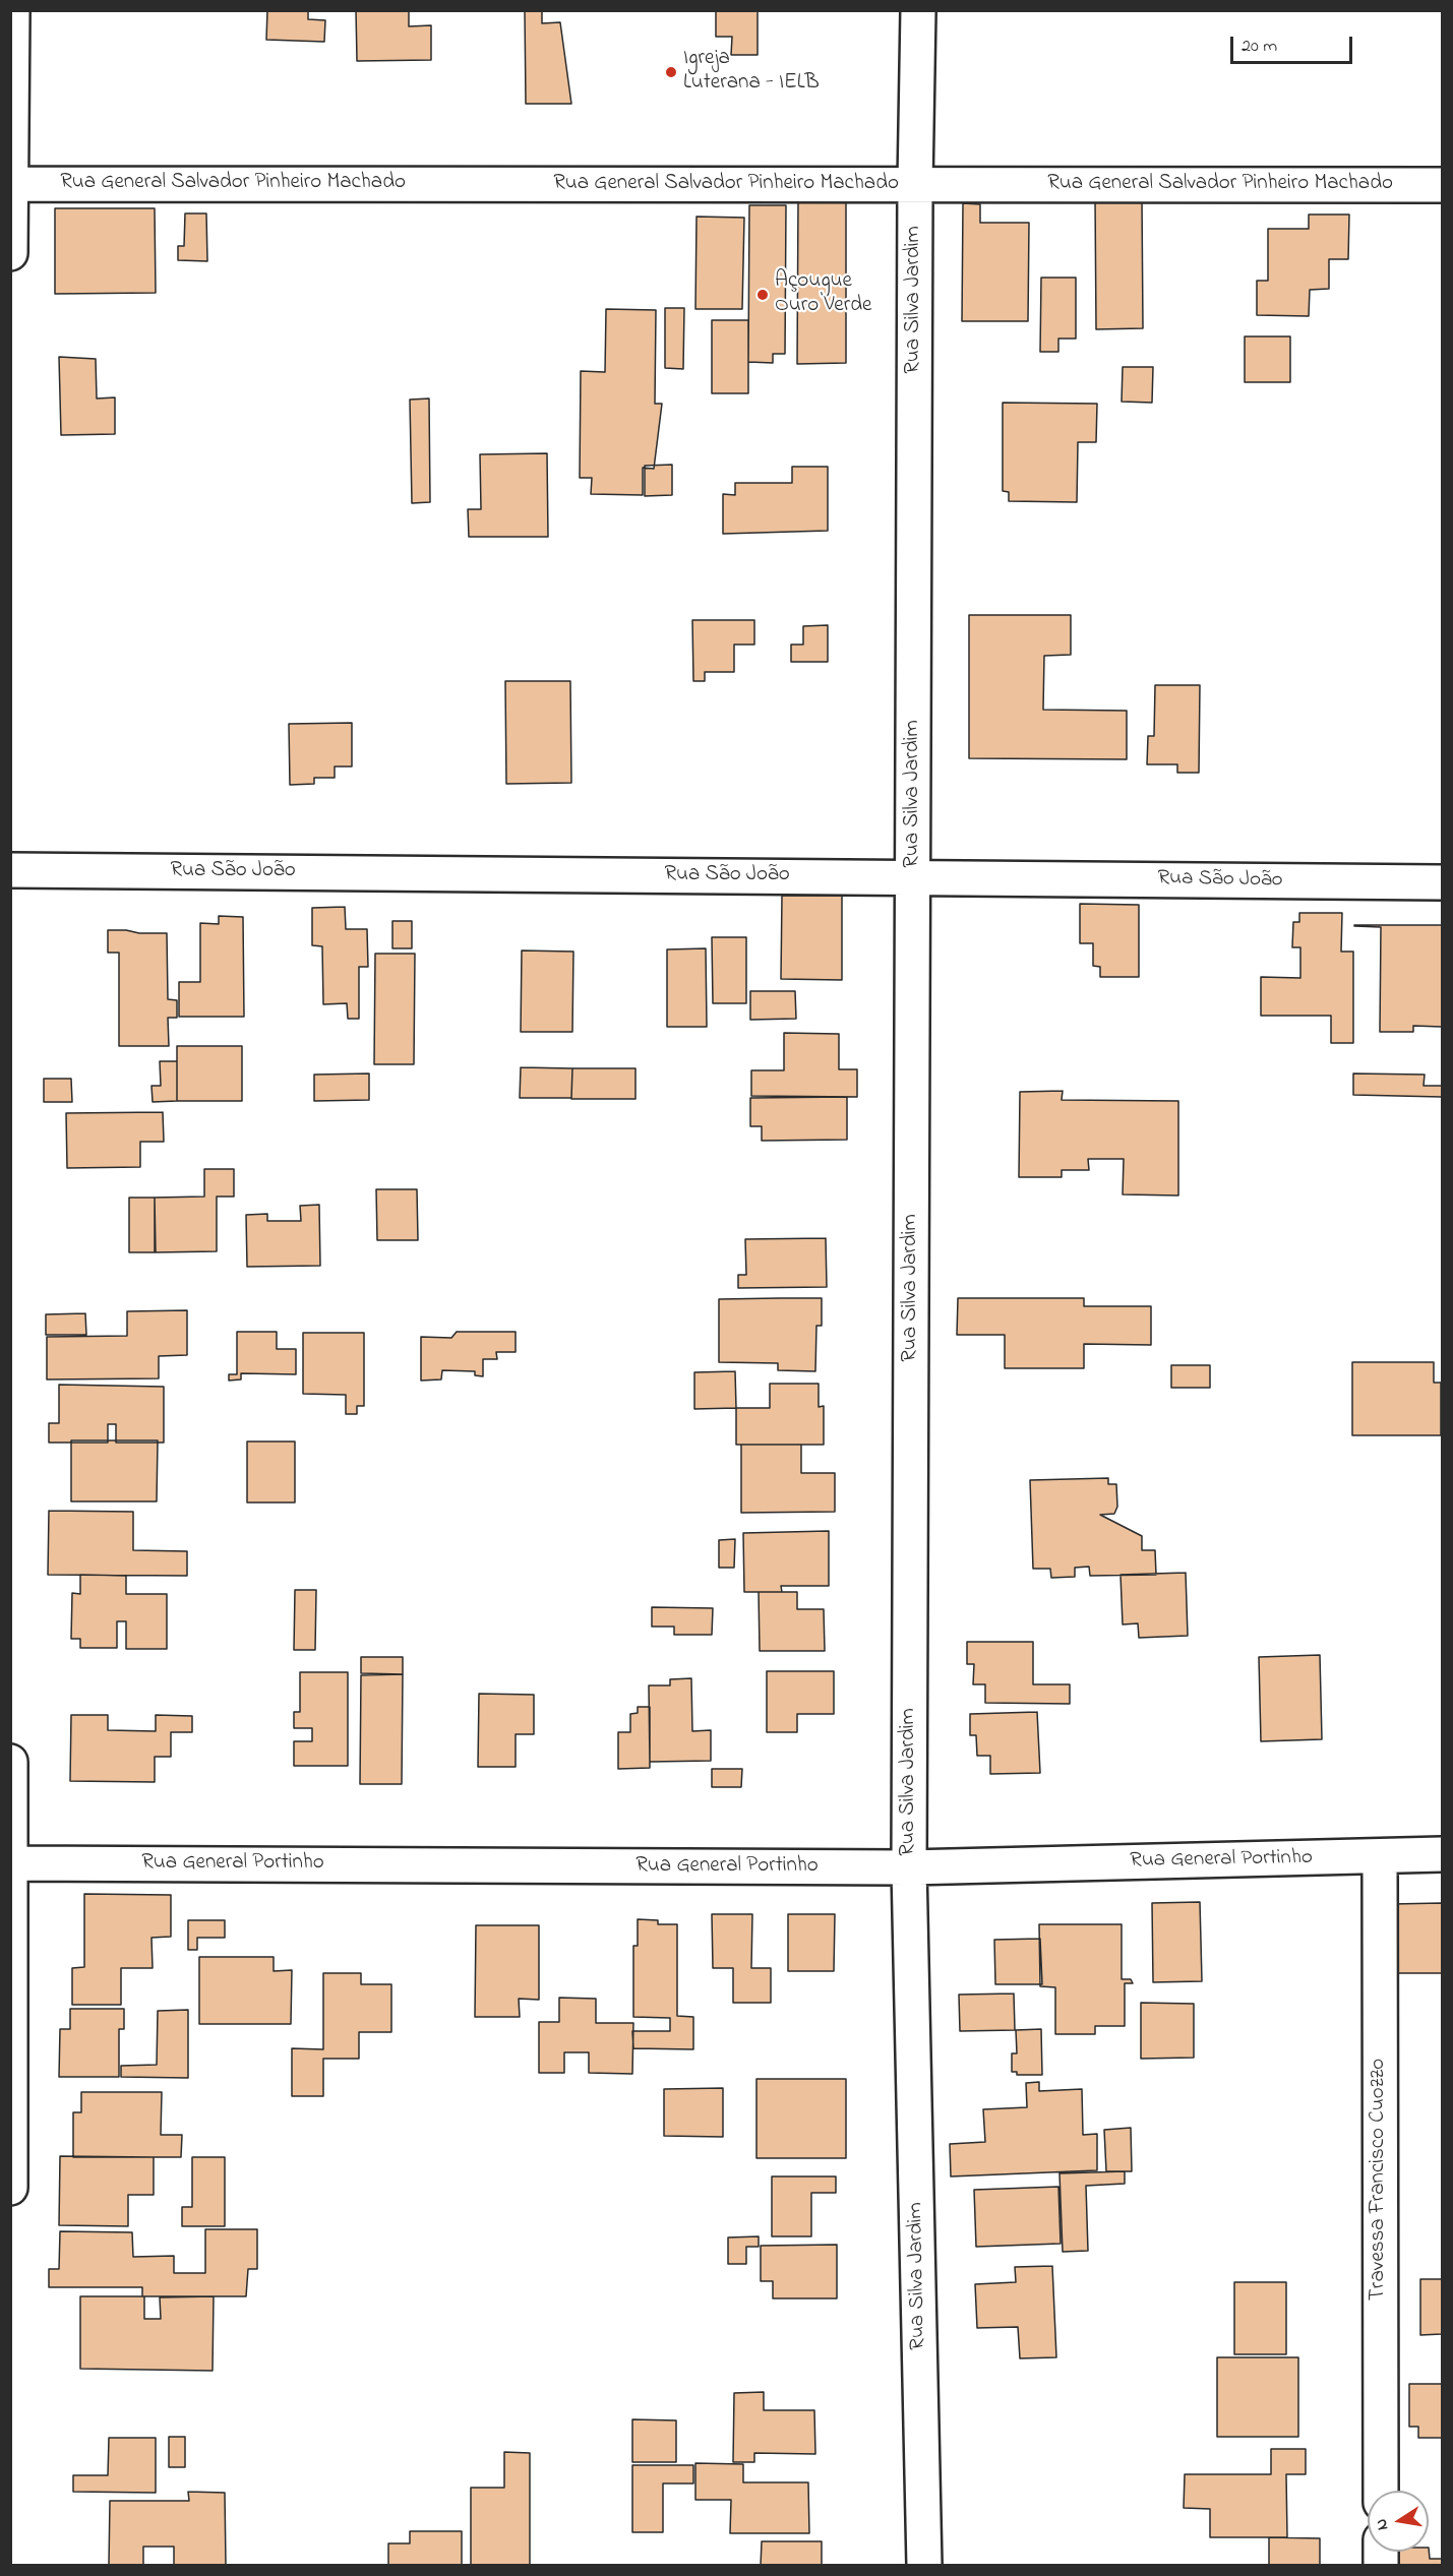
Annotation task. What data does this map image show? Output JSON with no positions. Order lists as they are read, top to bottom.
{
  "streets": {
    "street": [
      "Rua General Salvador Pinheiro Machado",
      "Rua Silva Jardim",
      "Rua São João",
      "Rua General Portinho",
      "Travessa Francisco Cuozzo"
    ]
  },
  "crossings": [
    ["Rua General Salvador Pinheiro Machado", "Rua Silva Jardim"],
    ["Rua Silva Jardim", "Rua São João"],
    ["Rua Silva Jardim", "Rua General Portinho"],
    ["Rua General Portinho", "Travessa Francisco Cuozzo"]
  ],
  "places": ["Igreja Luterana - IELB", "Açougue Ouro Verde"],
  "scale_bar": "20 m",
  "north": "left"
}
